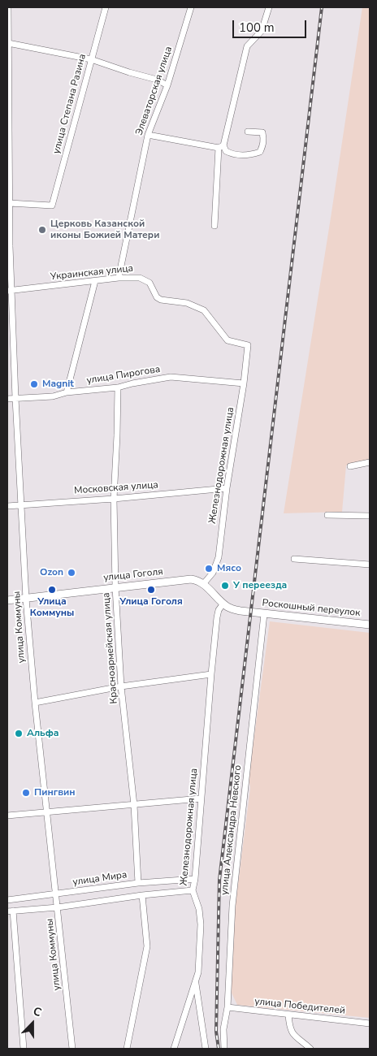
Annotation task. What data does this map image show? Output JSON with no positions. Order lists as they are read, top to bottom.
{
  "streets": {
    "main road": ["улица Гоголя", "Роскошный переулок"],
    "street": [
      "Элеваторская улица",
      "улица Степана Разина",
      "Украинская улица",
      "улица Пирогова",
      "Железнодорожная улица",
      "Московская улица",
      "улица Коммуны",
      "Красноармейская улица",
      "улица Александра Невского",
      "улица Мира",
      "улица Победителей"
    ]
  },
  "crossings": [
    ["Элеваторская улица", "Украинская улица"],
    ["улица Степана Разина", "улица Коммуны"],
    ["Украинская улица", "Железнодорожная улица"],
    ["Украинская улица", "улица Коммуны"],
    ["улица Пирогова", "Железнодорожная улица"],
    ["улица Пирогова", "улица Коммуны"],
    ["улица Пирогова", "Красноармейская улица"],
    ["Железнодорожная улица", "Московская улица"],
    ["Железнодорожная улица", "улица Гоголя"],
    ["Железнодорожная улица", "Роскошный переулок"],
    ["Железнодорожная улица", "улица Мира"],
    ["Московская улица", "улица Коммуны"],
    ["Московская улица", "Красноармейская улица"],
    ["улица Гоголя", "улица Коммуны"],
    ["улица Гоголя", "Красноармейская улица"],
    ["Роскошный переулок", "улица Александра Невского"],
    ["улица Коммуны", "улица Мира"],
    ["Красноармейская улица", "улица Мира"],
    ["улица Александра Невского", "улица Победителей"]
  ],
  "places": [
    "Церковь Казанской иконы Божией Матери",
    "Magnit",
    "Мясо",
    "Ozon",
    "У переезда",
    "Улица Коммуны",
    "Улица Гоголя",
    "Альфа",
    "Пингвин"
  ],
  "scale_bar": "100 m",
  "north": "top"
}
